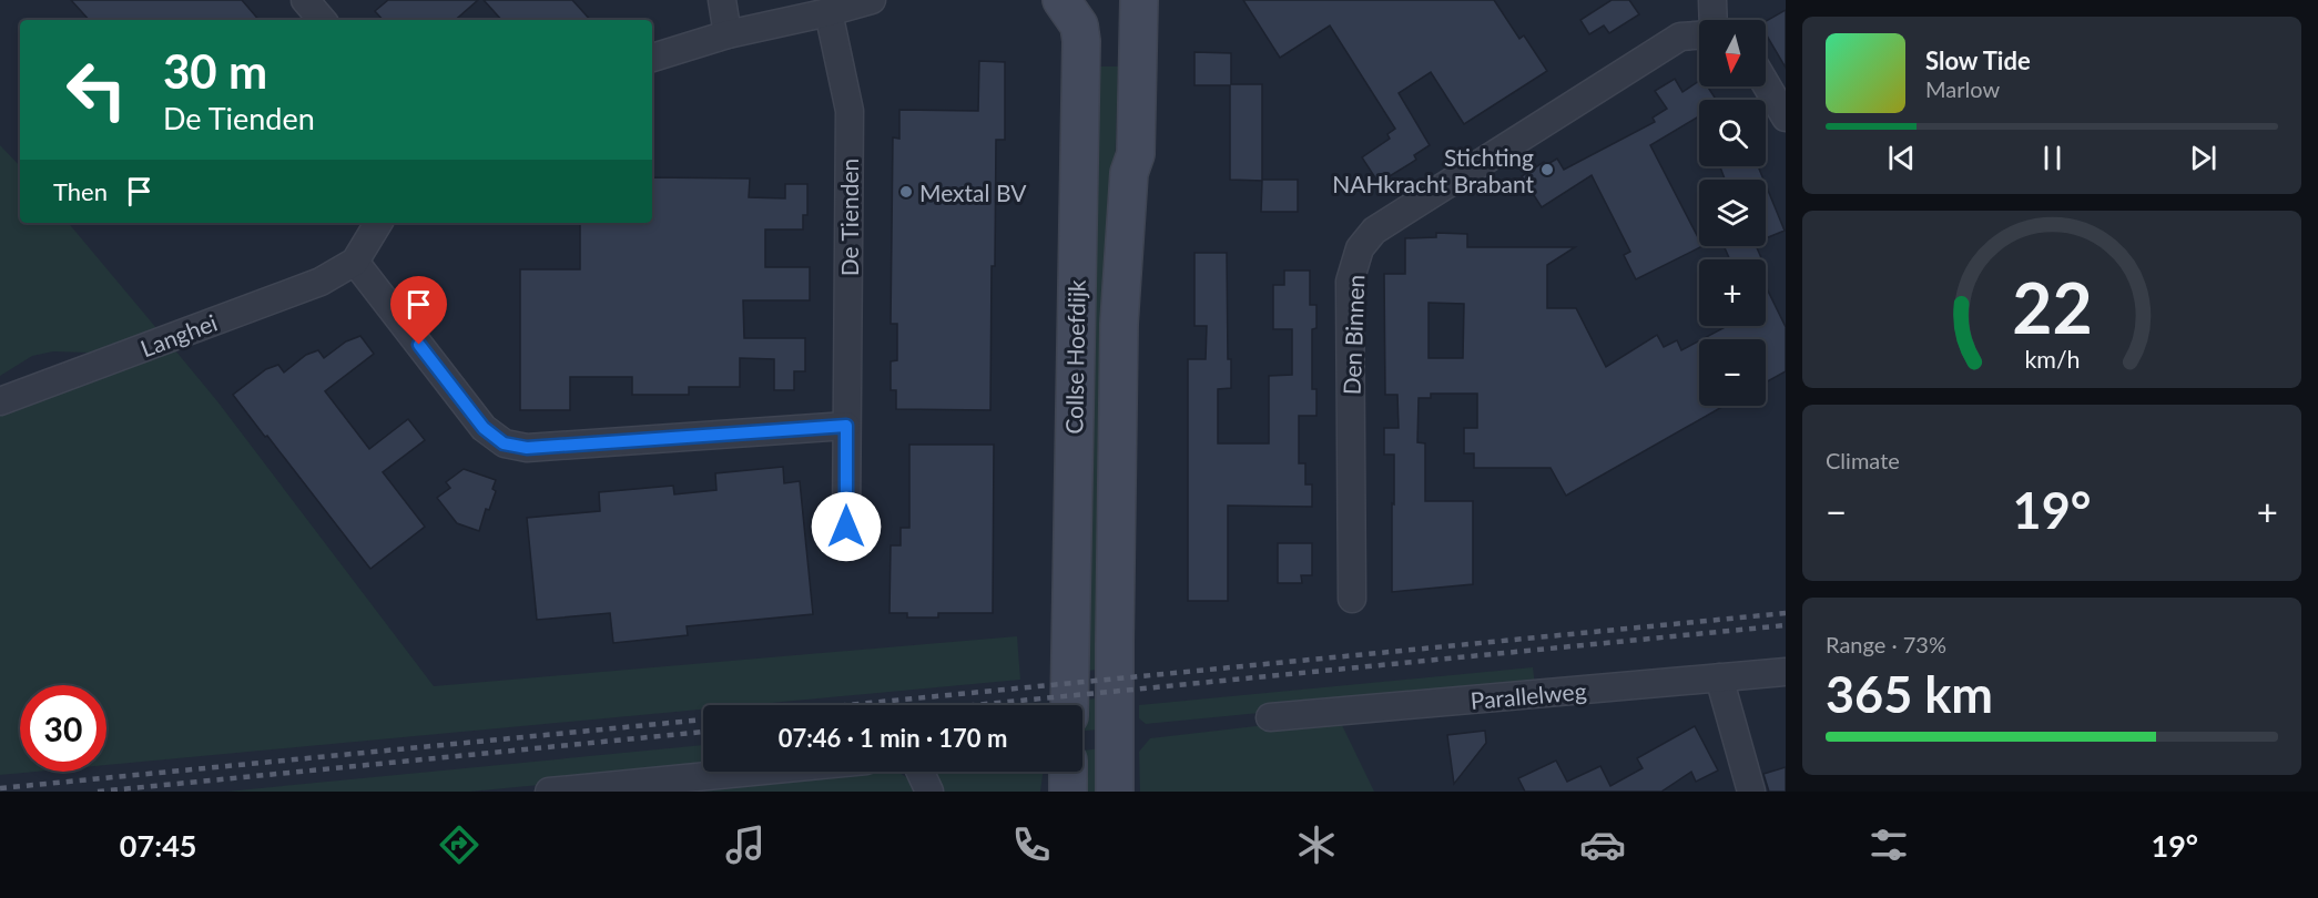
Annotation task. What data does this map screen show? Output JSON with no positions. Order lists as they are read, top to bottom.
{
  "streets": {
    "main road": ["Collse Hoefdijk"],
    "street": [
      "De Tienden",
      "Langhei",
      "Den Binnen",
      "Parallelweg"
    ]
  },
  "places": ["Stichting NAHkracht Brabant", "Mextal BV"],
  "north": "bottom",
  "page": {
    "map_buttons": ["+", "−"],
    "turn": ["30 m", "De Tienden"],
    "song": ["Slow Tide", "Marlow"],
    "then": "Then",
    "tile": [
      "Climate",
      ["Range · 73%", "365 km"]
    ],
    "heat": ["−", "19°", "+"],
    "limit": "30",
    "trip": "07:46 · 1 min · 170 m",
    "tabs": ["07:45", "19°"],
    "gauge": ["22", "km/h"]
  }
}
